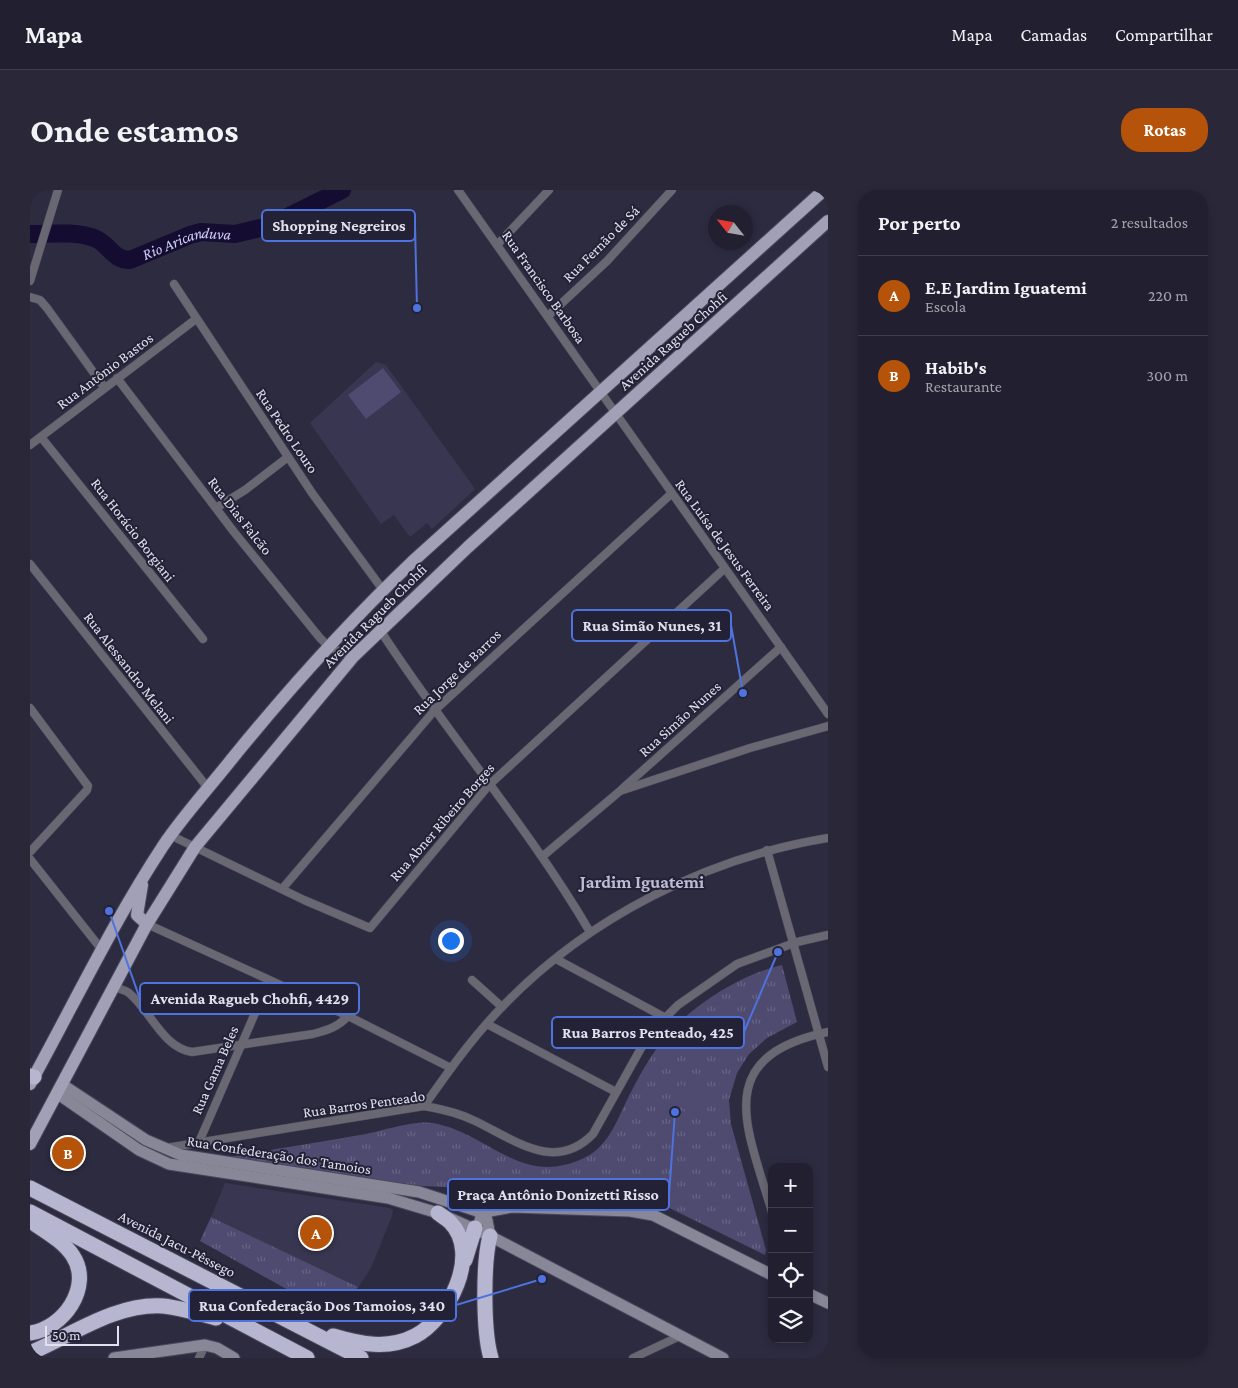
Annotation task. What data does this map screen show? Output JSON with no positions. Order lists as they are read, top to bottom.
{
  "streets": {
    "highway": ["Avenida Jacu-Pêssego"],
    "main road": ["Avenida Ragueb Chohfi", "Rua Confederação dos Tamoios"],
    "street": [
      "Rua Fernão de Sá",
      "Rua Francisco Barbosa",
      "Rua Antônio Bastos",
      "Rua Pedro Louro",
      "Rua Dias Falcão",
      "Rua Horácio Borgiani",
      "Rua Luísa de Jesus Ferreira",
      "Rua Alessandro Melani",
      "Rua Jorge de Barros",
      "Rua Simão Nunes",
      "Rua Abner Ribeiro Borges",
      "Rua Gama Beles",
      "Rua Barros Penteado"
    ]
  },
  "crossings": [
    ["Rua Fernão de Sá", "Rua Francisco Barbosa"],
    ["Rua Francisco Barbosa", "Avenida Ragueb Chohfi"],
    ["Rua Francisco Barbosa", "Rua Luísa de Jesus Ferreira"],
    ["Avenida Ragueb Chohfi", "Rua Pedro Louro"],
    ["Avenida Ragueb Chohfi", "Rua Dias Falcão"],
    ["Avenida Ragueb Chohfi", "Rua Luísa de Jesus Ferreira"],
    ["Avenida Ragueb Chohfi", "Rua Alessandro Melani"],
    ["Avenida Ragueb Chohfi", "Rua Abner Ribeiro Borges"],
    ["Avenida Ragueb Chohfi", "Rua Confederação dos Tamoios"],
    ["Rua Antônio Bastos", "Rua Pedro Louro"],
    ["Rua Antônio Bastos", "Rua Dias Falcão"],
    ["Rua Antônio Bastos", "Rua Horácio Borgiani"],
    ["Rua Luísa de Jesus Ferreira", "Rua Jorge de Barros"],
    ["Rua Luísa de Jesus Ferreira", "Rua Simão Nunes"],
    ["Rua Luísa de Jesus Ferreira", "Rua Abner Ribeiro Borges"],
    ["Rua Jorge de Barros", "Rua Abner Ribeiro Borges"],
    ["Rua Gama Beles", "Rua Barros Penteado"],
    ["Rua Barros Penteado", "Rua Confederação dos Tamoios"]
  ],
  "districts": ["Jardim Iguatemi"],
  "water": ["Rio Aricanduva"],
  "places": [
    "Shopping Negreiros",
    "Rua Simão Nunes, 31",
    "Avenida Ragueb Chohfi, 4429",
    "Rua Barros Penteado, 425",
    "Praça Antônio Donizetti Risso",
    "Rua Confederação Dos Tamoios, 340"
  ],
  "scale_bar": "50 m",
  "north": "top left",
  "page": {
    "header": "Mapa",
    "nav": ["Mapa", "Camadas", "Compartilhar"],
    "buttons": "Rotas",
    "title": "Onde estamos",
    "heading": ["Por perto", "2 resultados"],
    "list": [
      {
        "mark": "A",
        "name": "E.E Jardim Iguatemi",
        "note": "Escola",
        "value": "220 m"
      },
      {
        "mark": "B",
        "name": "Habib's",
        "note": "Restaurante",
        "value": "300 m"
      }
    ],
    "pins": ["B", "A"],
    "map_buttons": ["+", "−"],
    "scale": "50 m"
  }
}
